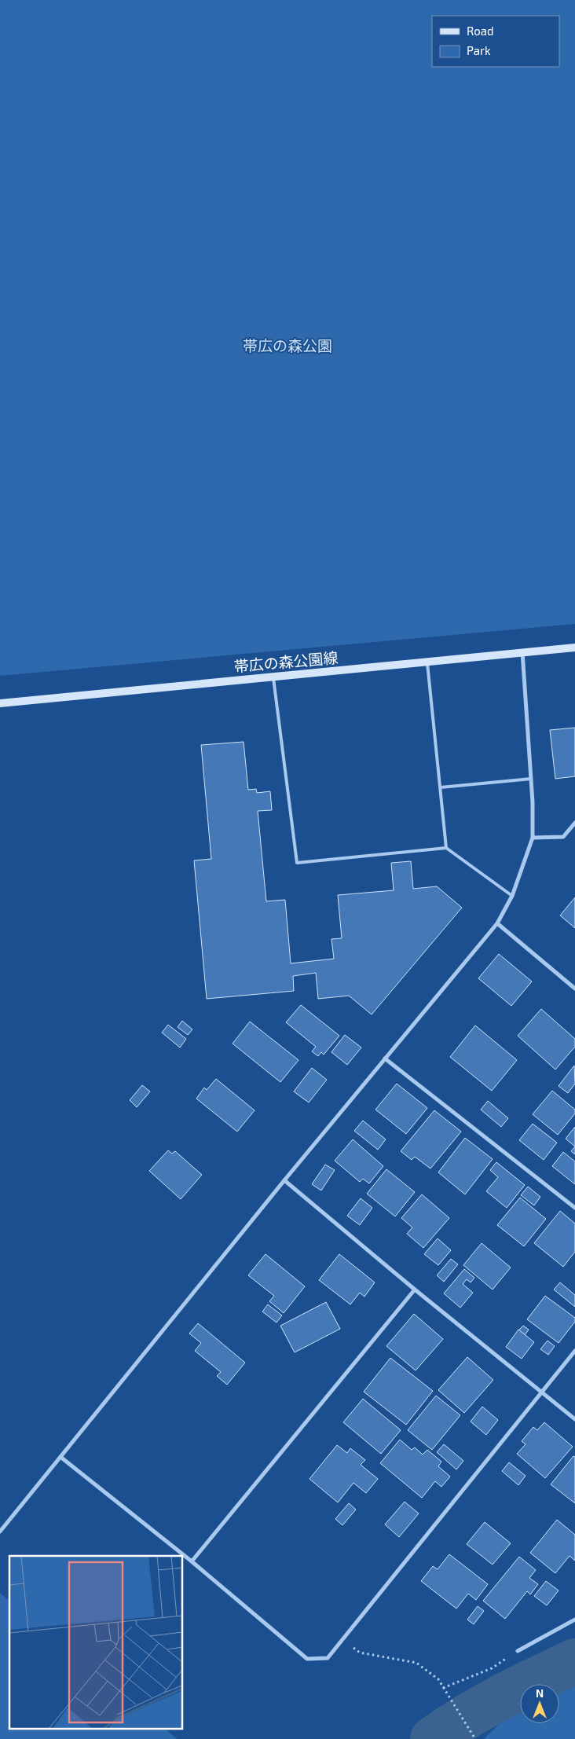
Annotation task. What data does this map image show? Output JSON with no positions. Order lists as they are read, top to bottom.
{
  "streets": {
    "main road": ["帯広の森公園線"]
  },
  "parks": ["帯広の森公園"],
  "legend": ["Road", "Park"],
  "north": "top"
}
